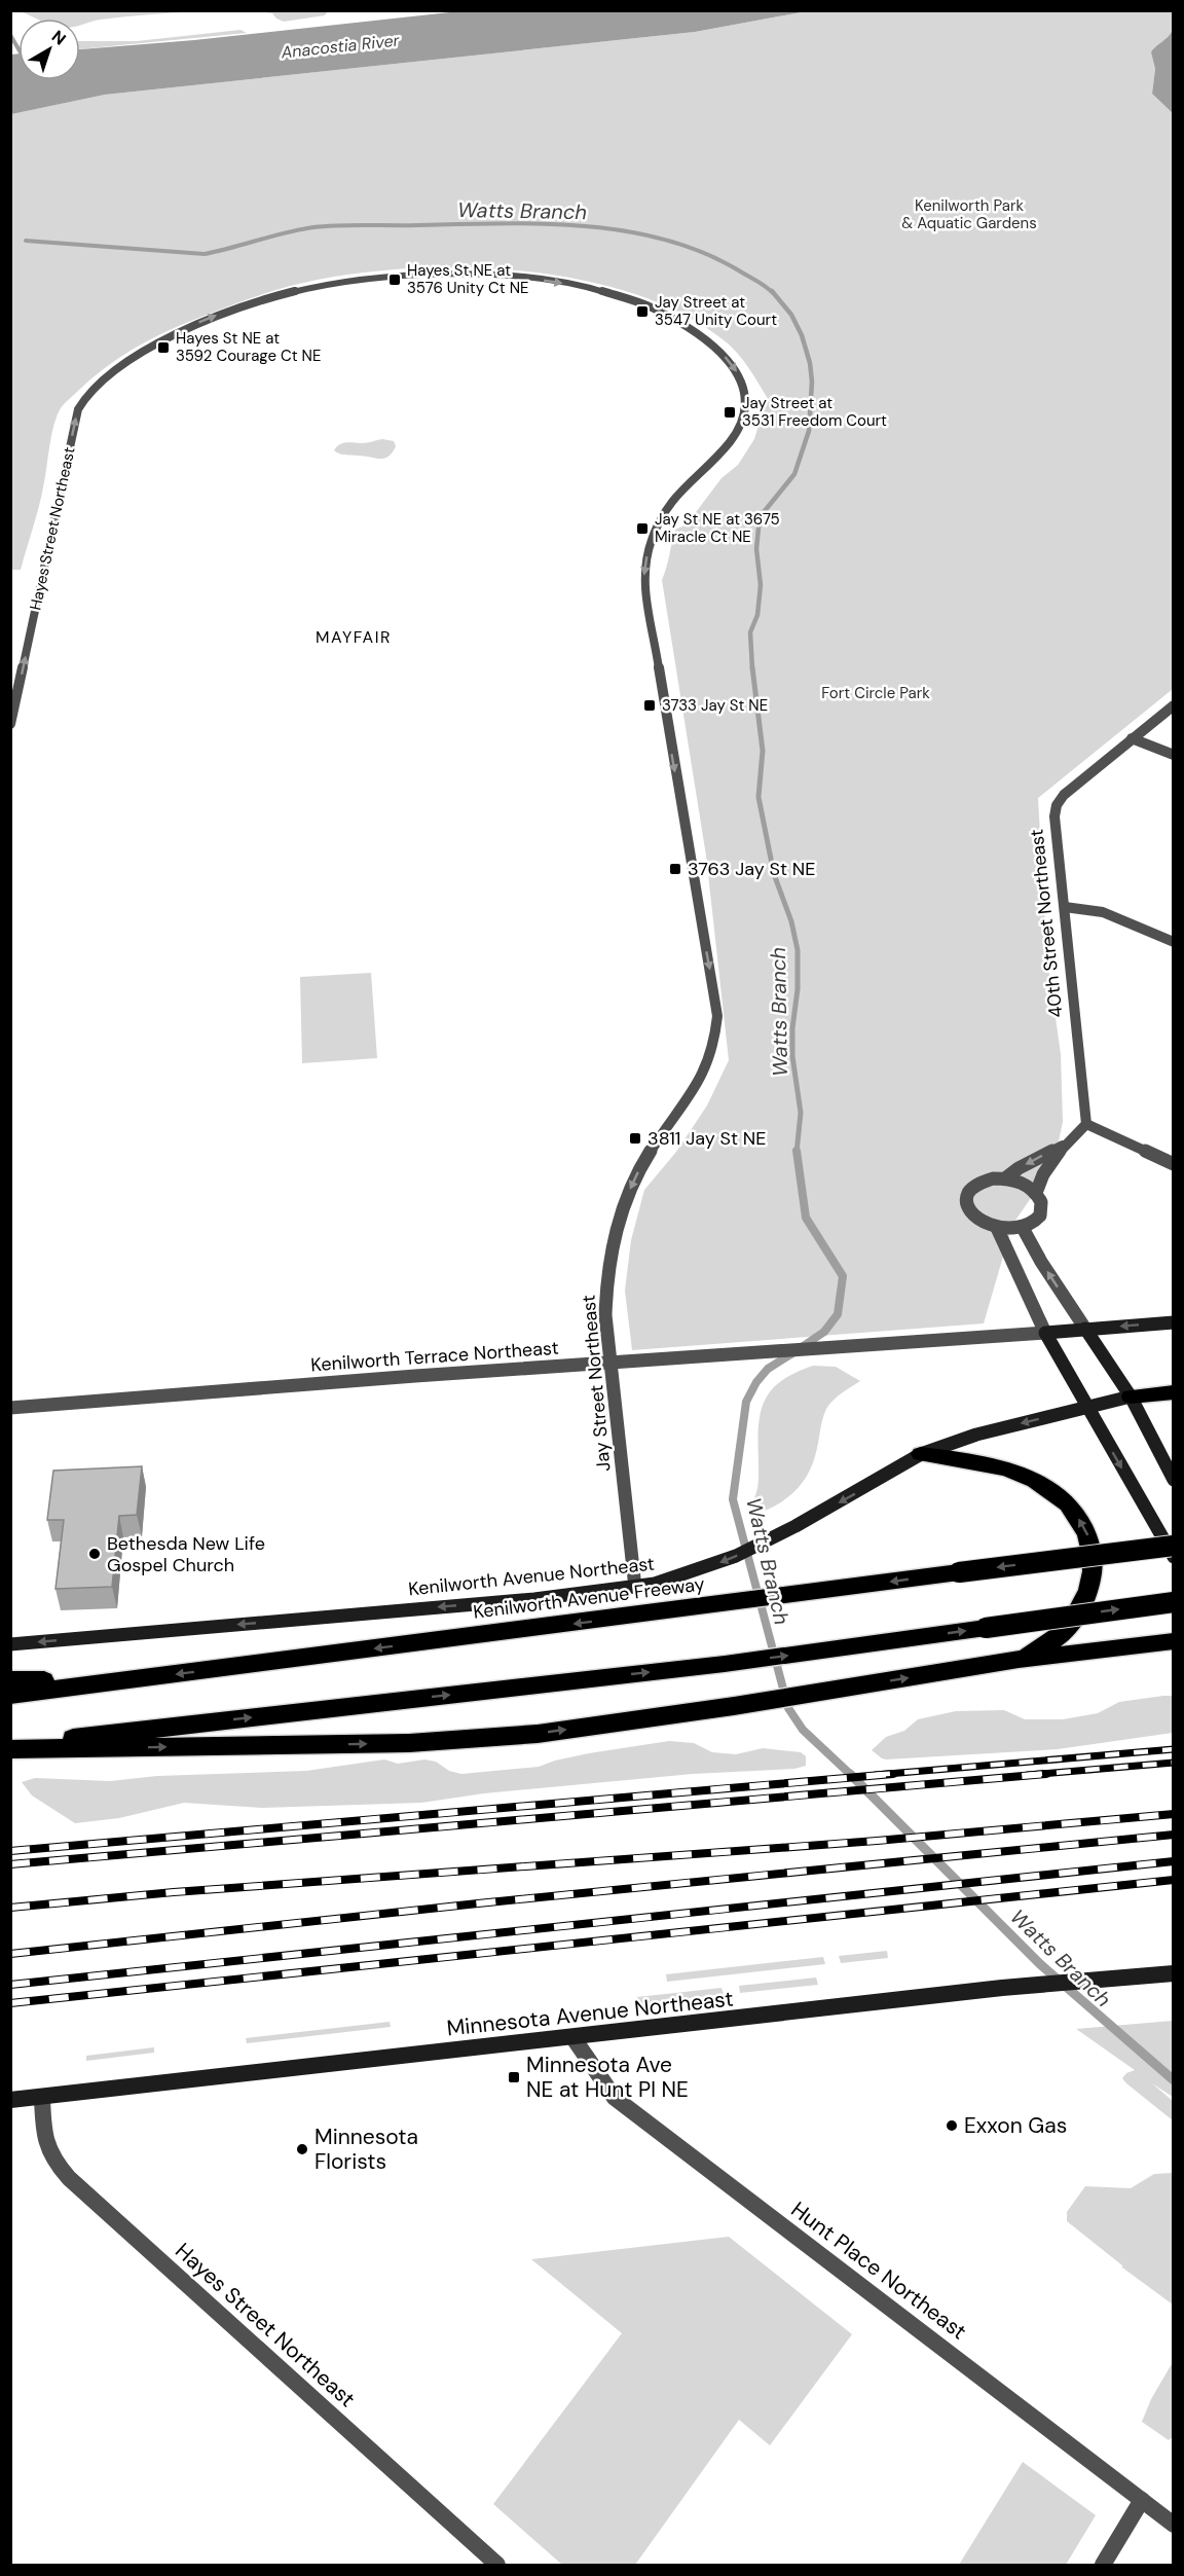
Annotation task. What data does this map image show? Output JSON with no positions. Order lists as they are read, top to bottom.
{
  "streets": {
    "highway": ["Kenilworth Avenue Freeway"],
    "main road": ["Kenilworth Avenue Northeast", "Minnesota Avenue Northeast"],
    "street": [
      "Hayes Street Northeast",
      "40th Street Northeast",
      "Kenilworth Terrace Northeast",
      "Jay Street Northeast",
      "Hunt Place Northeast"
    ]
  },
  "crossings": [
    ["Hayes Street Northeast", "Jay Street Northeast"],
    ["Hayes Street Northeast", "Minnesota Avenue Northeast"],
    ["Kenilworth Terrace Northeast", "Jay Street Northeast"],
    ["Jay Street Northeast", "Kenilworth Avenue Northeast"],
    ["Minnesota Avenue Northeast", "Hunt Place Northeast"]
  ],
  "one_way": ["Jay Street Northeast", "Kenilworth Avenue Northeast"],
  "districts": ["MAYFAIR"],
  "water": ["Anacostia River", "Watts Branch"],
  "parks": ["Kenilworth Park & Aquatic Gardens", "Fort Circle Park"],
  "places": {
    "transit": [
      "Hayes St NE at 3576 Unity Ct NE",
      "Jay Street at 3547 Unity Court",
      "Hayes St NE at 3592 Courage Ct NE",
      "Jay Street at 3531 Freedom Court",
      "Jay St NE at 3675 Miracle Ct NE",
      "3733 Jay St NE",
      "3763 Jay St NE",
      "3811 Jay St NE",
      "Minnesota Ave NE at Hunt Pl NE"
    ],
    "other": ["Bethesda New Life Gospel Church", "Exxon Gas", "Minnesota Florists"]
  },
  "north": "top right"
}
